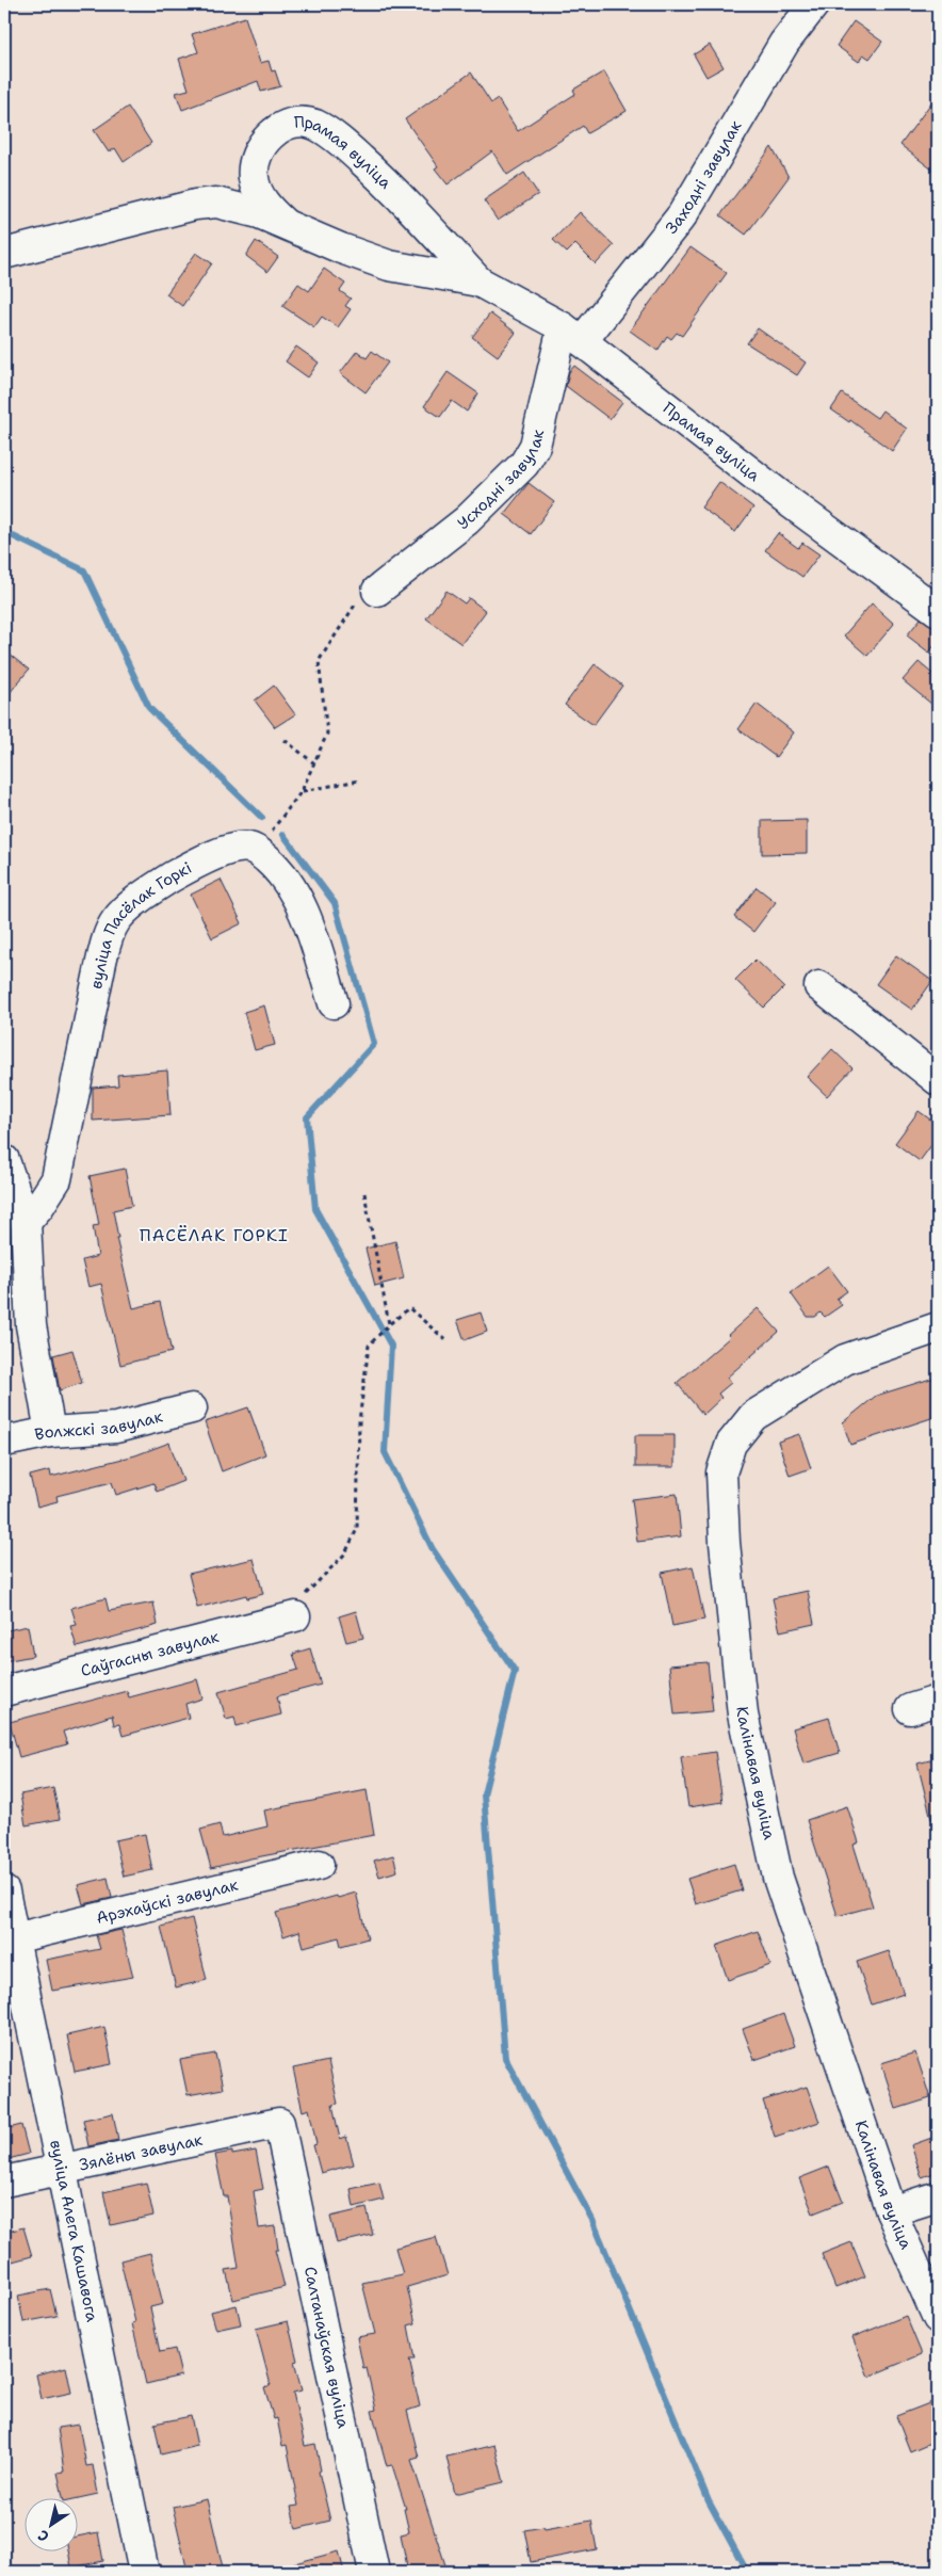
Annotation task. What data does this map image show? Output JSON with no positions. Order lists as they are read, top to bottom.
{
  "streets": {
    "street": [
      "Прамая вуліца",
      "Заходні завулак",
      "Усходні завулак",
      "вуліца Пасёлак Горкі",
      "Волжскі завулак",
      "Саўгасны завулак",
      "Калінавая вуліца",
      "Арэхаўскі завулак",
      "Зялёны завулак",
      "вуліца Алега Кашавога",
      "Салтанаўская вуліца"
    ]
  },
  "crossings": [
    ["Прамая вуліца", "Заходні завулак"],
    ["Прамая вуліца", "Усходні завулак"],
    ["Заходні завулак", "Усходні завулак"],
    ["Арэхаўскі завулак", "вуліца Алега Кашавога"],
    ["Зялёны завулак", "вуліца Алега Кашавога"],
    ["Зялёны завулак", "Салтанаўская вуліца"]
  ],
  "districts": ["ПАСЁЛАК ГОРКІ"],
  "north": "bottom left"
}
